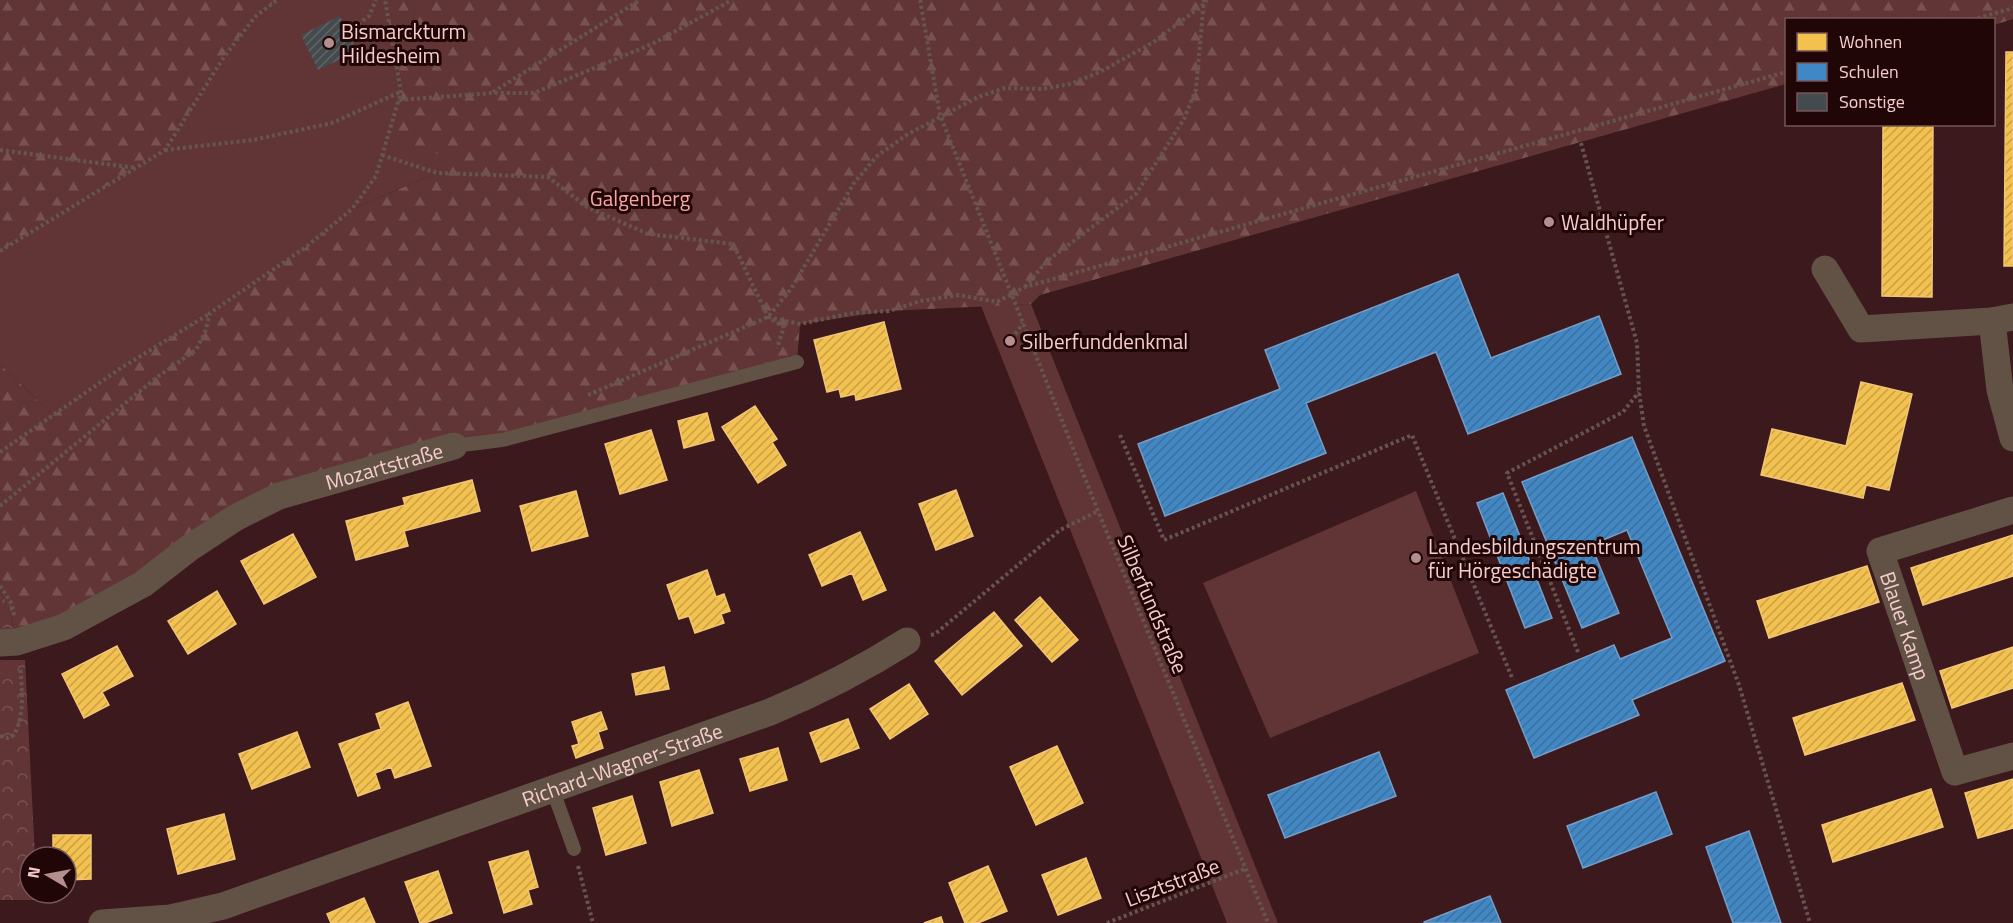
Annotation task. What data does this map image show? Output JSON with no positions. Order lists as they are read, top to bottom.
{
  "streets": {
    "street": ["Mozartstraße", "Blauer Kamp", "Richard-Wagner-Straße"],
    "path": ["Silberfundstraße", "Lisztstraße"]
  },
  "crossings": [
    ["Silberfundstraße", "Lisztstraße"]
  ],
  "parks": ["Galgenberg"],
  "places": [
    "Bismarckturm Hildesheim",
    "Waldhüpfer",
    "Silberfunddenkmal",
    "Landesbildungszentrum für Hörgeschädigte"
  ],
  "legend": ["Wohnen", "Schulen", "Sonstige"],
  "north": "left"
}
